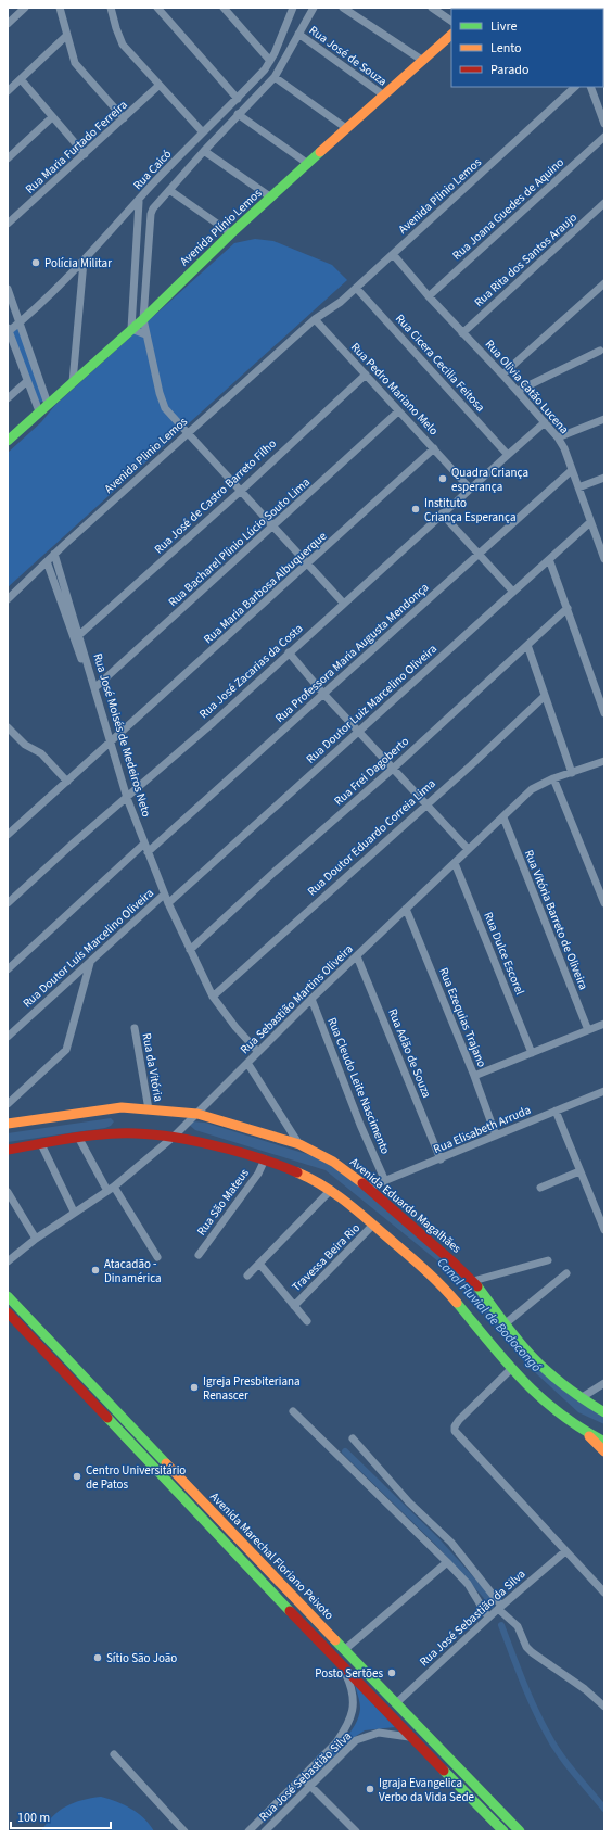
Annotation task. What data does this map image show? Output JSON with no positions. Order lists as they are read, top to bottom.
{
  "streets": {
    "main road": ["Avenida Plínio Lemos", "Avenida Eduardo Magalhães", "Avenida Marechal Floriano Peixoto"],
    "street": [
      "Rua José de Souza",
      "Rua Maria Furtado Ferreira",
      "Rua Caicó",
      "Avenida Plinio Lemos",
      "Rua Joana Guedes de Aquino",
      "Rua Rita dos Santos Araujo",
      "Rua Cicera Cecilia Feitosa",
      "Rua Olivia Catão Lucena",
      "Rua Pedro Mariano Melo",
      "Rua José de Castro Barreto Filho",
      "Rua Bacharel Plinio Lúcio Souto Lima",
      "Rua Maria Barbosa Albuquerque",
      "Rua Professora Maria Augusta Mendonça",
      "Rua José Zacarias da Costa",
      "Rua Doutor Luiz Marcelino Oliveira",
      "Rua José Moisés de Medeiros Neto",
      "Rua Frei Dagoberto",
      "Rua Doutor Eduardo Correia Lima",
      "Rua Vitória Barreto de Oliveira",
      "Rua Doutor Luís Marcelino Oliveira",
      "Rua Dulce Escorel",
      "Rua Sebastião Martins Oliveira",
      "Rua Ezequias Trajano",
      "Rua Adão de Souza",
      "Rua da Vitória",
      "Rua Cleudo Leite Nascimento",
      "Rua Elisabeth Arruda",
      "Rua São Mateus",
      "Travessa Beira Rio",
      "Rua José Sebastião da Silva",
      "Rua José Sebastião Silva"
    ]
  },
  "crossings": [
    ["Rua José de Souza", "Avenida Plínio Lemos"],
    ["Avenida Plinio Lemos", "Rua Cicera Cecilia Feitosa"],
    ["Avenida Plinio Lemos", "Rua Olivia Catão Lucena"],
    ["Avenida Plinio Lemos", "Rua Pedro Mariano Melo"],
    ["Avenida Plinio Lemos", "Rua José Moisés de Medeiros Neto"],
    ["Rua Joana Guedes de Aquino", "Rua Olivia Catão Lucena"],
    ["Rua Rita dos Santos Araujo", "Rua Olivia Catão Lucena"],
    ["Rua Cicera Cecilia Feitosa", "Rua José Zacarias da Costa"],
    ["Rua Olivia Catão Lucena", "Rua Professora Maria Augusta Mendonça"],
    ["Rua Olivia Catão Lucena", "Rua José Zacarias da Costa"],
    ["Rua Olivia Catão Lucena", "Rua Doutor Luiz Marcelino Oliveira"],
    ["Rua Pedro Mariano Melo", "Rua José de Castro Barreto Filho"],
    ["Rua Pedro Mariano Melo", "Rua Bacharel Plinio Lúcio Souto Lima"],
    ["Rua Pedro Mariano Melo", "Rua Maria Barbosa Albuquerque"],
    ["Rua Pedro Mariano Melo", "Rua José Zacarias da Costa"],
    ["Rua José de Castro Barreto Filho", "Rua José Moisés de Medeiros Neto"],
    ["Rua Bacharel Plinio Lúcio Souto Lima", "Rua José Moisés de Medeiros Neto"],
    ["Rua Maria Barbosa Albuquerque", "Rua José Moisés de Medeiros Neto"],
    ["Rua Professora Maria Augusta Mendonça", "Rua José Moisés de Medeiros Neto"],
    ["Rua José Zacarias da Costa", "Rua José Moisés de Medeiros Neto"],
    ["Rua Doutor Luiz Marcelino Oliveira", "Rua José Moisés de Medeiros Neto"],
    ["Rua José Moisés de Medeiros Neto", "Rua Frei Dagoberto"],
    ["Rua José Moisés de Medeiros Neto", "Rua Doutor Eduardo Correia Lima"],
    ["Rua José Moisés de Medeiros Neto", "Rua Doutor Luís Marcelino Oliveira"],
    ["Rua José Moisés de Medeiros Neto", "Rua Sebastião Martins Oliveira"],
    ["Rua Vitória Barreto de Oliveira", "Rua Sebastião Martins Oliveira"],
    ["Rua Dulce Escorel", "Rua Sebastião Martins Oliveira"],
    ["Rua Sebastião Martins Oliveira", "Rua Ezequias Trajano"],
    ["Rua Sebastião Martins Oliveira", "Rua Adão de Souza"],
    ["Rua Sebastião Martins Oliveira", "Rua Cleudo Leite Nascimento"],
    ["Rua Sebastião Martins Oliveira", "Avenida Eduardo Magalhães"],
    ["Rua Ezequias Trajano", "Rua Elisabeth Arruda"],
    ["Rua Adão de Souza", "Rua Elisabeth Arruda"],
    ["Rua da Vitória", "Avenida Eduardo Magalhães"],
    ["Rua Cleudo Leite Nascimento", "Rua Elisabeth Arruda"],
    ["Rua Elisabeth Arruda", "Avenida Eduardo Magalhães"],
    ["Avenida Marechal Floriano Peixoto", "Rua José Sebastião da Silva"],
    ["Avenida Marechal Floriano Peixoto", "Rua José Sebastião Silva"]
  ],
  "water": ["Canal Fluvial de Bodocongó"],
  "places": [
    "Polícia Militar",
    "Quadra Criança esperança",
    "Instituto Criança Esperança",
    "Atacadão - Dinamérica",
    "Igreja Presbiteriana Renascer",
    "Centro Universitário de Patos",
    "Sítio São João",
    "Posto Sertões",
    "Igraja Evangelica Verbo da Vida Sede"
  ],
  "legend": ["Livre", "Lento", "Parado"],
  "scale_bar": "100 m"
}
